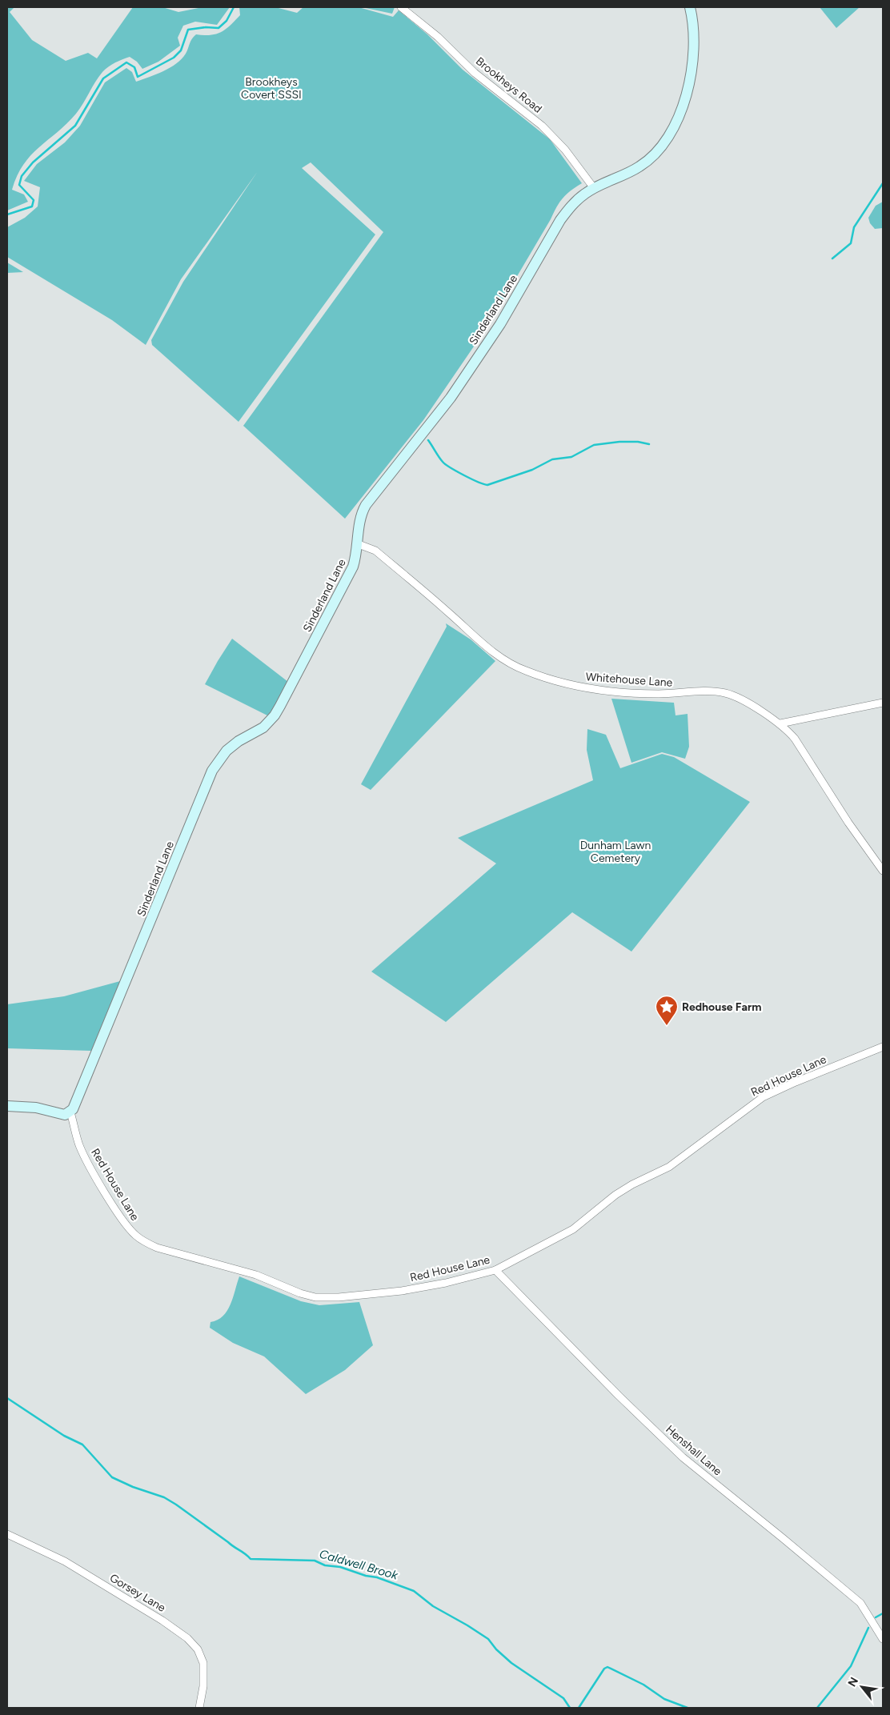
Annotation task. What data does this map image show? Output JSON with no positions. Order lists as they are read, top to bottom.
{
  "streets": {
    "street": [
      "Brookheys Road",
      "Sinderland Lane",
      "Whitehouse Lane",
      "Red House Lane",
      "Henshall Lane",
      "Gorsey Lane"
    ]
  },
  "crossings": [
    ["Brookheys Road", "Sinderland Lane"],
    ["Sinderland Lane", "Whitehouse Lane"],
    ["Sinderland Lane", "Red House Lane"],
    ["Red House Lane", "Henshall Lane"]
  ],
  "water": ["Caldwell Brook"],
  "parks": ["Brookheys Covert SSSI", "Dunham Lawn Cemetery"],
  "places": {
    "place": ["Redhouse Farm"]
  },
  "north": "top left"
}
